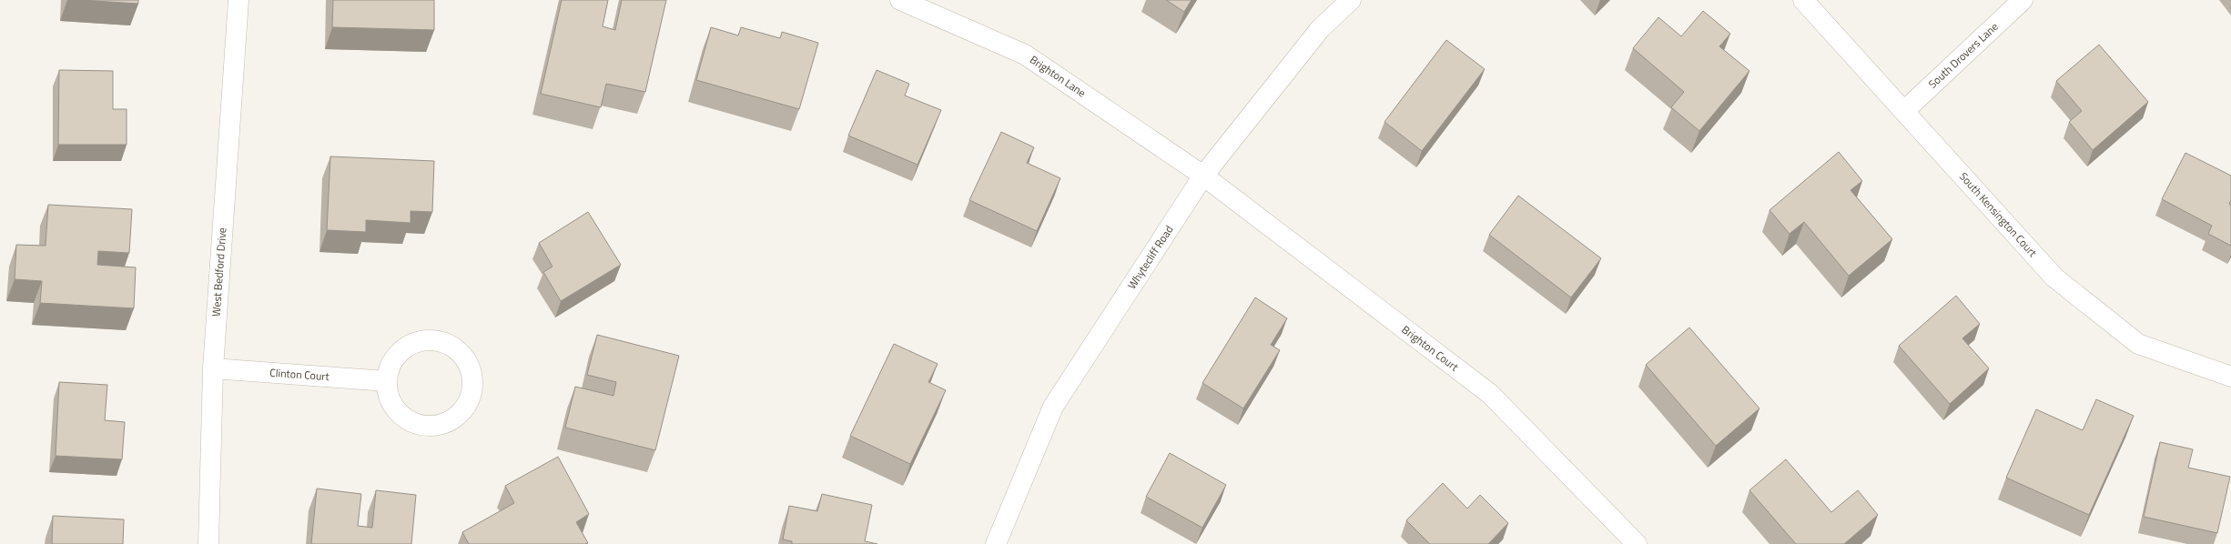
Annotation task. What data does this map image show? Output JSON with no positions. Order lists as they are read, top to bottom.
{
  "streets": {
    "street": [
      "South Drovers Lane",
      "Brighton Lane",
      "South Kensington Court",
      "Whytecliff Road",
      "West Bedford Drive",
      "Brighton Court",
      "Clinton Court"
    ]
  },
  "crossings": [
    ["South Drovers Lane", "South Kensington Court"],
    ["Brighton Lane", "Whytecliff Road"],
    ["Brighton Lane", "Brighton Court"],
    ["Whytecliff Road", "Brighton Court"],
    ["West Bedford Drive", "Clinton Court"]
  ]
}
